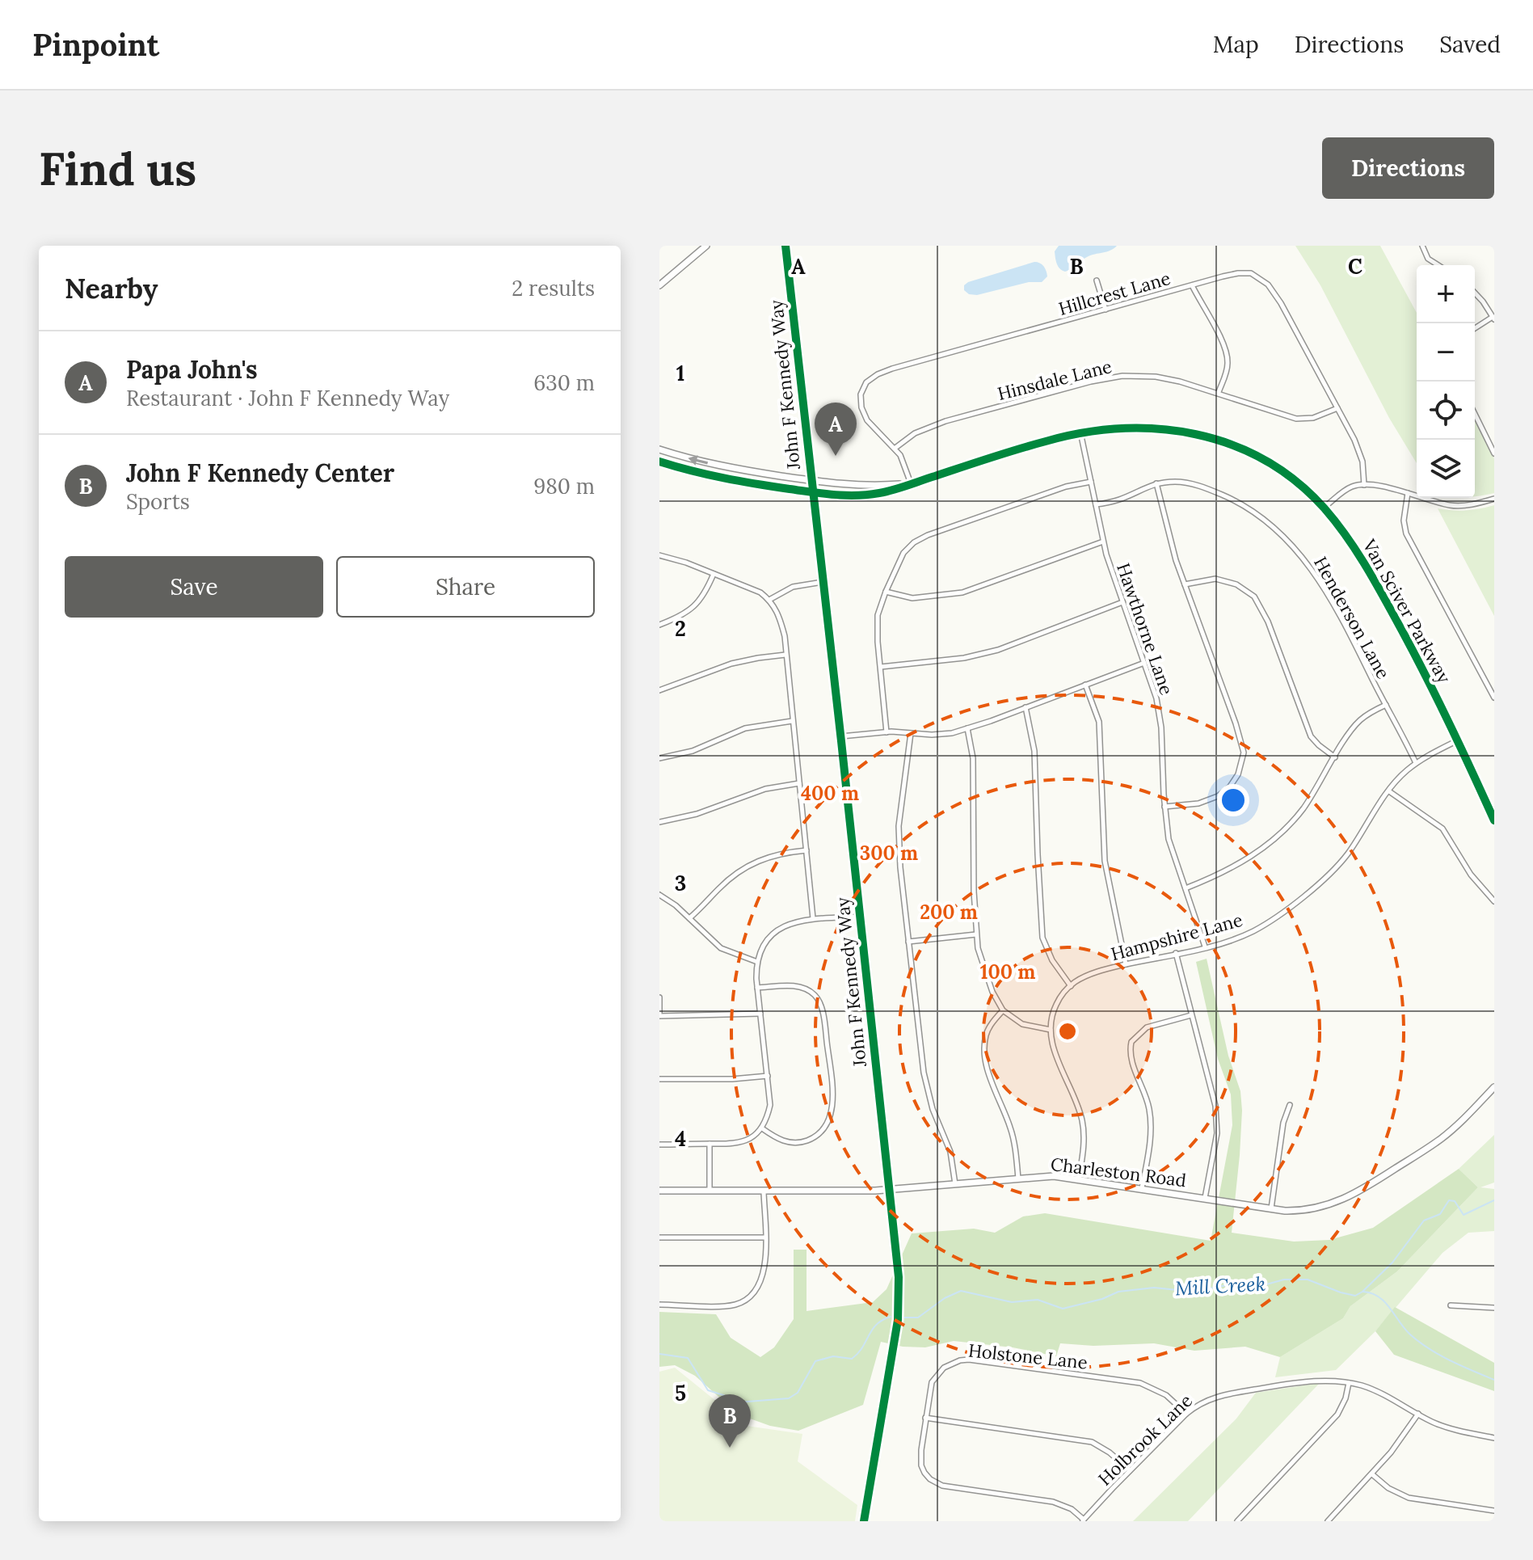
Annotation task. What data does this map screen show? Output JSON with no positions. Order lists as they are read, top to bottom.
{
  "streets": {
    "street": [
      "Hillcrest Lane",
      "Hinsdale Lane",
      "John F Kennedy Way",
      "Van Sciver Parkway",
      "Henderson Lane",
      "Hawthorne Lane",
      "Hampshire Lane",
      "Charleston Road",
      "Holstone Lane",
      "Holbrook Lane"
    ]
  },
  "crossings": [
    ["Hillcrest Lane", "Hinsdale Lane"],
    ["Hillcrest Lane", "Van Sciver Parkway"],
    ["John F Kennedy Way", "Van Sciver Parkway"],
    ["John F Kennedy Way", "Charleston Road"],
    ["Van Sciver Parkway", "Hawthorne Lane"],
    ["Van Sciver Parkway", "Hampshire Lane"],
    ["Henderson Lane", "Hawthorne Lane"],
    ["Henderson Lane", "Hampshire Lane"],
    ["Hawthorne Lane", "Hampshire Lane"],
    ["Holstone Lane", "Holbrook Lane"]
  ],
  "water": ["Mill Creek"],
  "page": {
    "header": "Pinpoint",
    "nav": ["Map", "Directions", "Saved"],
    "buttons": [
      "Directions",
      ["Save", "Share"]
    ],
    "title": "Find us",
    "heading": ["Nearby", "2 results"],
    "map_buttons": ["+", "−"],
    "list": [
      {
        "mark": "A",
        "name": "Papa John's",
        "note": "Restaurant · John F Kennedy Way",
        "value": "630 m"
      },
      {
        "mark": "B",
        "name": "John F Kennedy Center",
        "note": "Sports",
        "value": "980 m"
      }
    ],
    "pins": ["A", "B"]
  },
  "grid": {
    "columns": ["A", "B", "C"],
    "rows": [
      "1",
      "2",
      "3",
      "4",
      "5"
    ]
  },
  "rings": [
    "400 m",
    "300 m",
    "200 m",
    "100 m"
  ]
}
